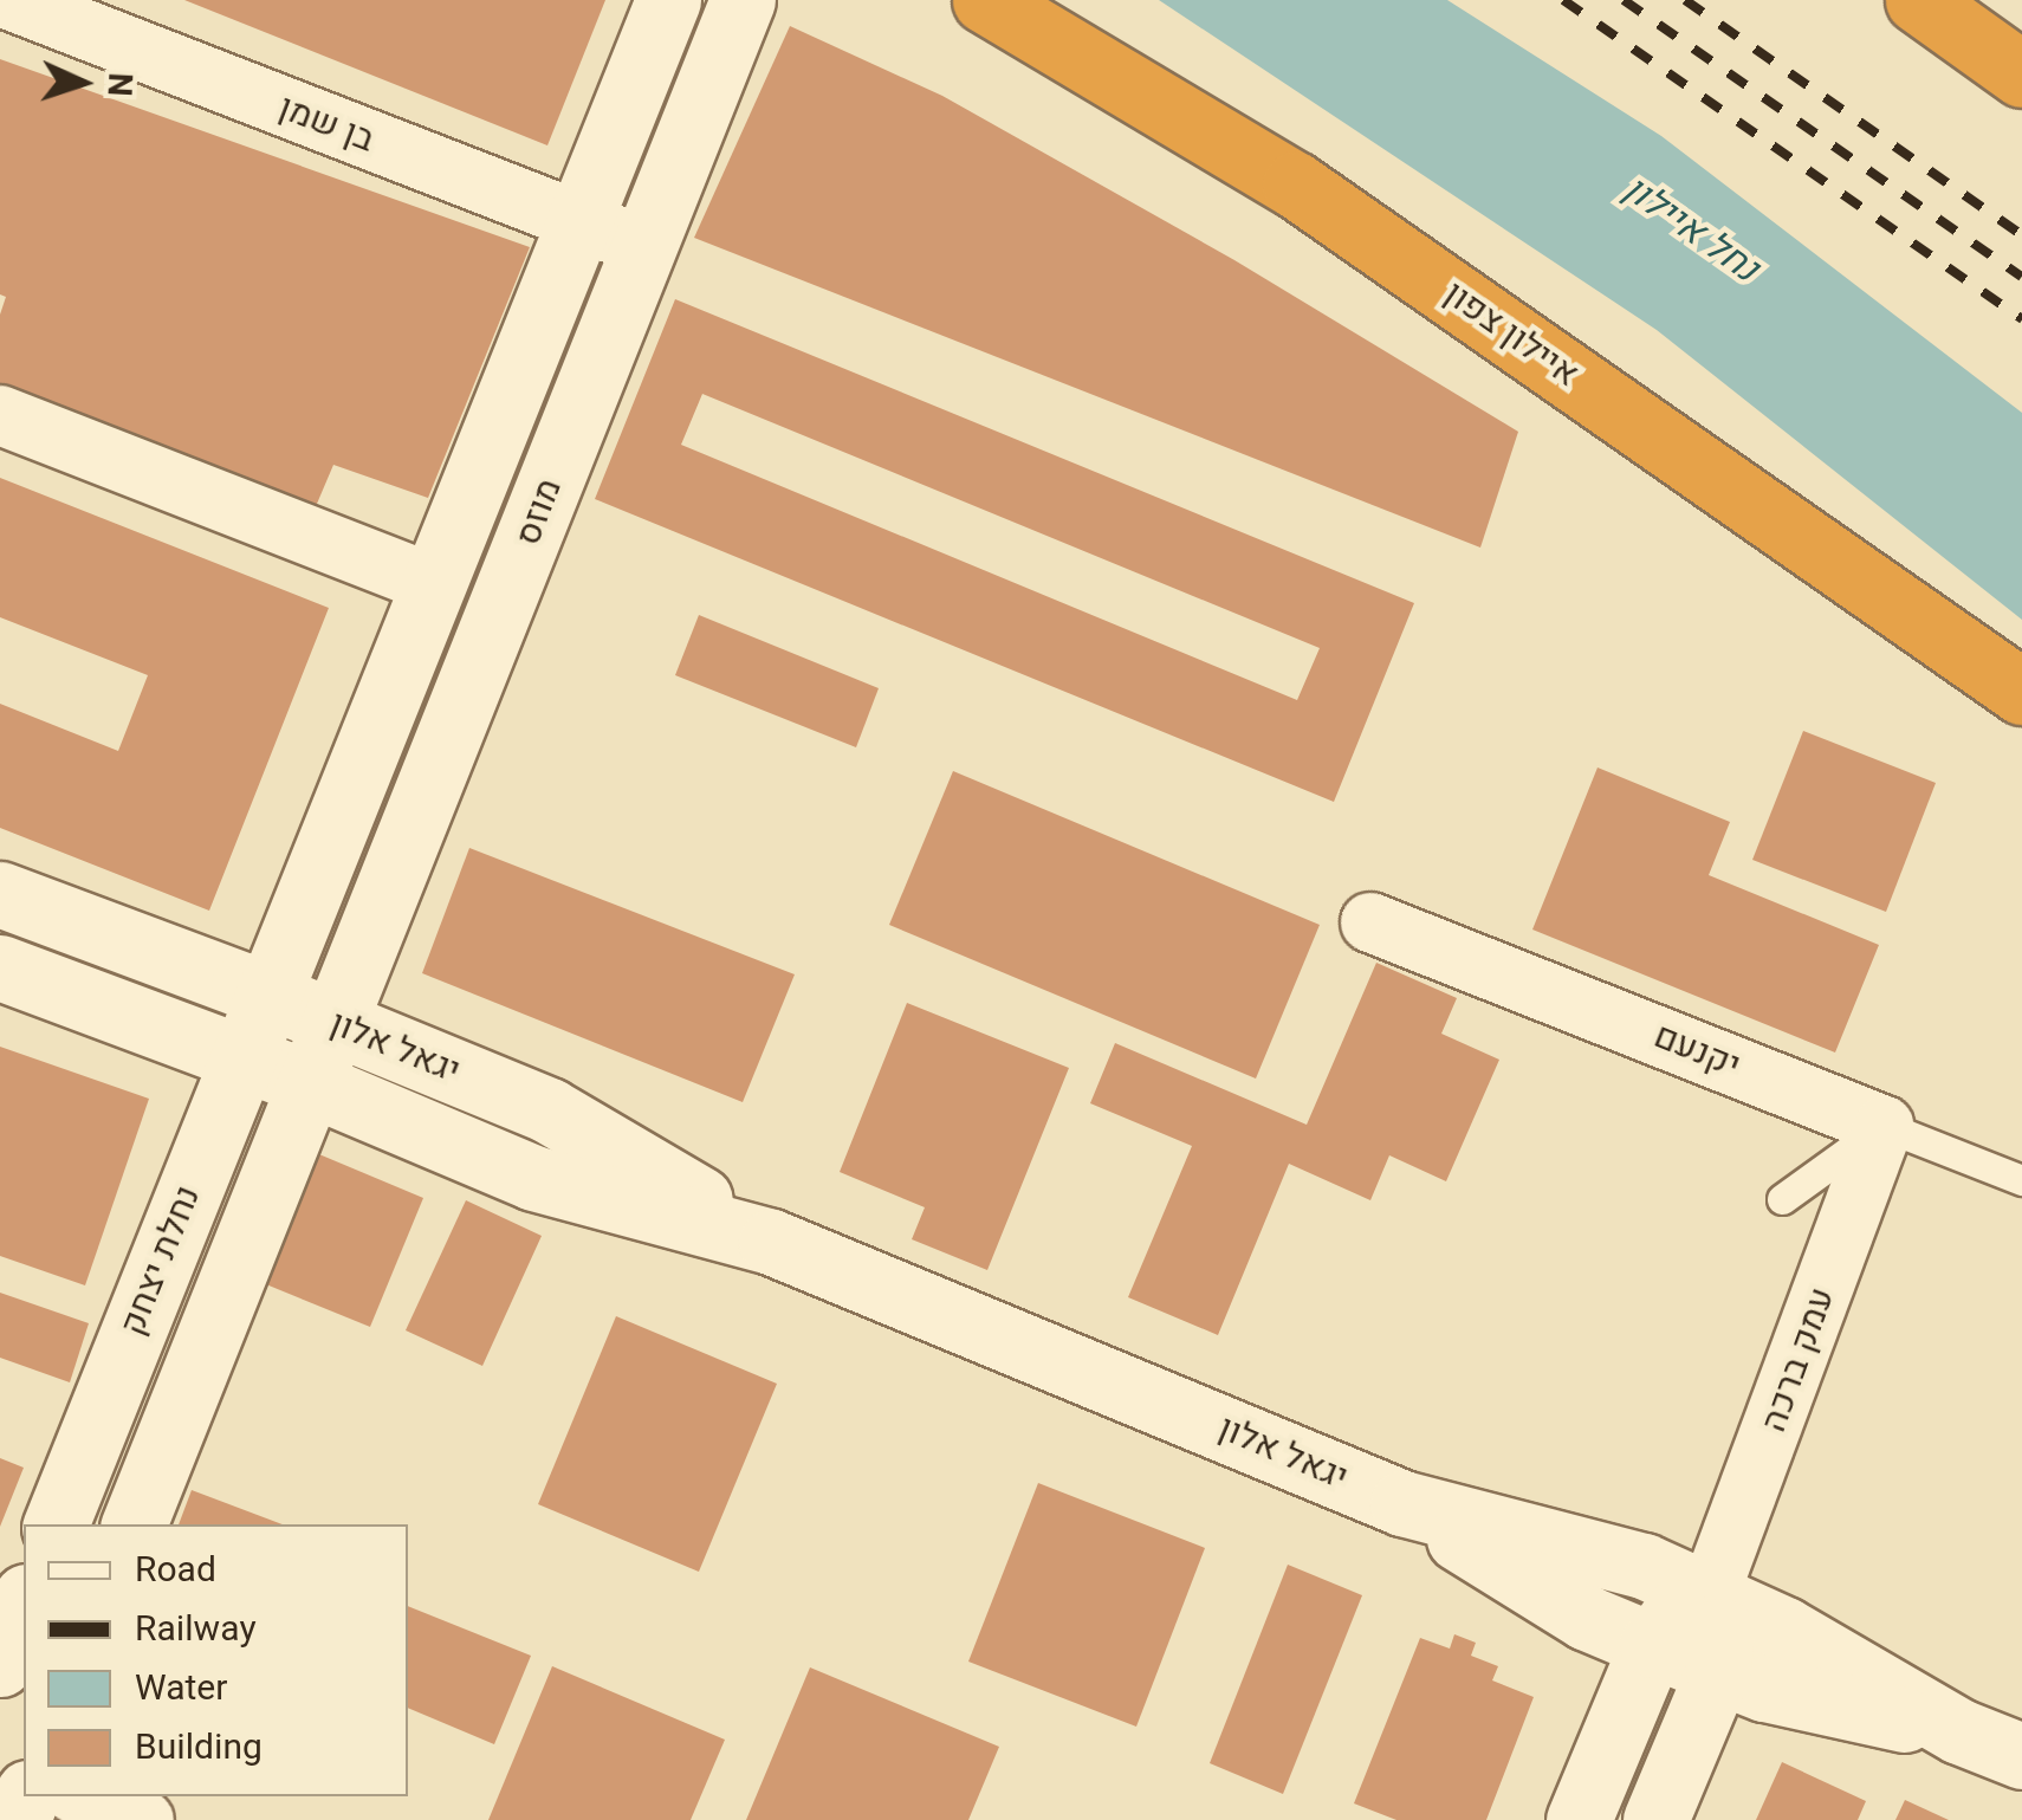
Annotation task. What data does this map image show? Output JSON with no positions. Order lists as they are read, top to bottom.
{
  "streets": {
    "highway": ["איילון צפון"],
    "street": [
      "בן שמן",
      "מוזס",
      "יגאל אלון",
      "יקנעם",
      "נחלת יצחק",
      "עמק ברכה"
    ]
  },
  "crossings": [
    ["בן שמן", "מוזס"],
    ["מוזס", "יגאל אלון"],
    ["מוזס", "נחלת יצחק"],
    ["יגאל אלון", "נחלת יצחק"],
    ["יגאל אלון", "עמק ברכה"],
    ["יקנעם", "עמק ברכה"]
  ],
  "water": ["נחל איילון"],
  "legend": [
    "Road",
    "Railway",
    "Water",
    "Building"
  ],
  "north": "right"
}
